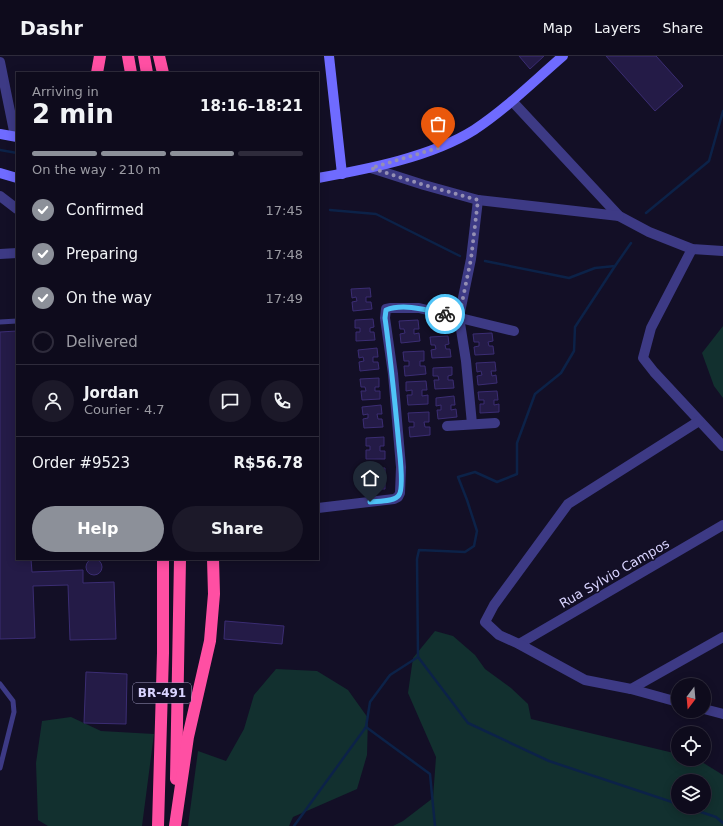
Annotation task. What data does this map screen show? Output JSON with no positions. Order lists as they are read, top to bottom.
{
  "streets": {
    "highway": ["BR-491"],
    "street": ["Rua Sylvio Campos"]
  },
  "north": "bottom",
  "page": {
    "header": "Dashr",
    "nav": ["Map", "Layers", "Share"],
    "heading": ["2 min", "Arriving in", "18:16–18:21"],
    "panel": [
      "Jordan",
      "Courier · 4.7",
      "Order #9523",
      "R$56.78"
    ],
    "bar": "On the way · 210 m",
    "list": [
      ["Confirmed", "17:45"],
      ["Preparing", "17:48"],
      ["On the way", "17:49"],
      "Delivered"
    ],
    "buttons": ["Help", "Share"]
  }
}
